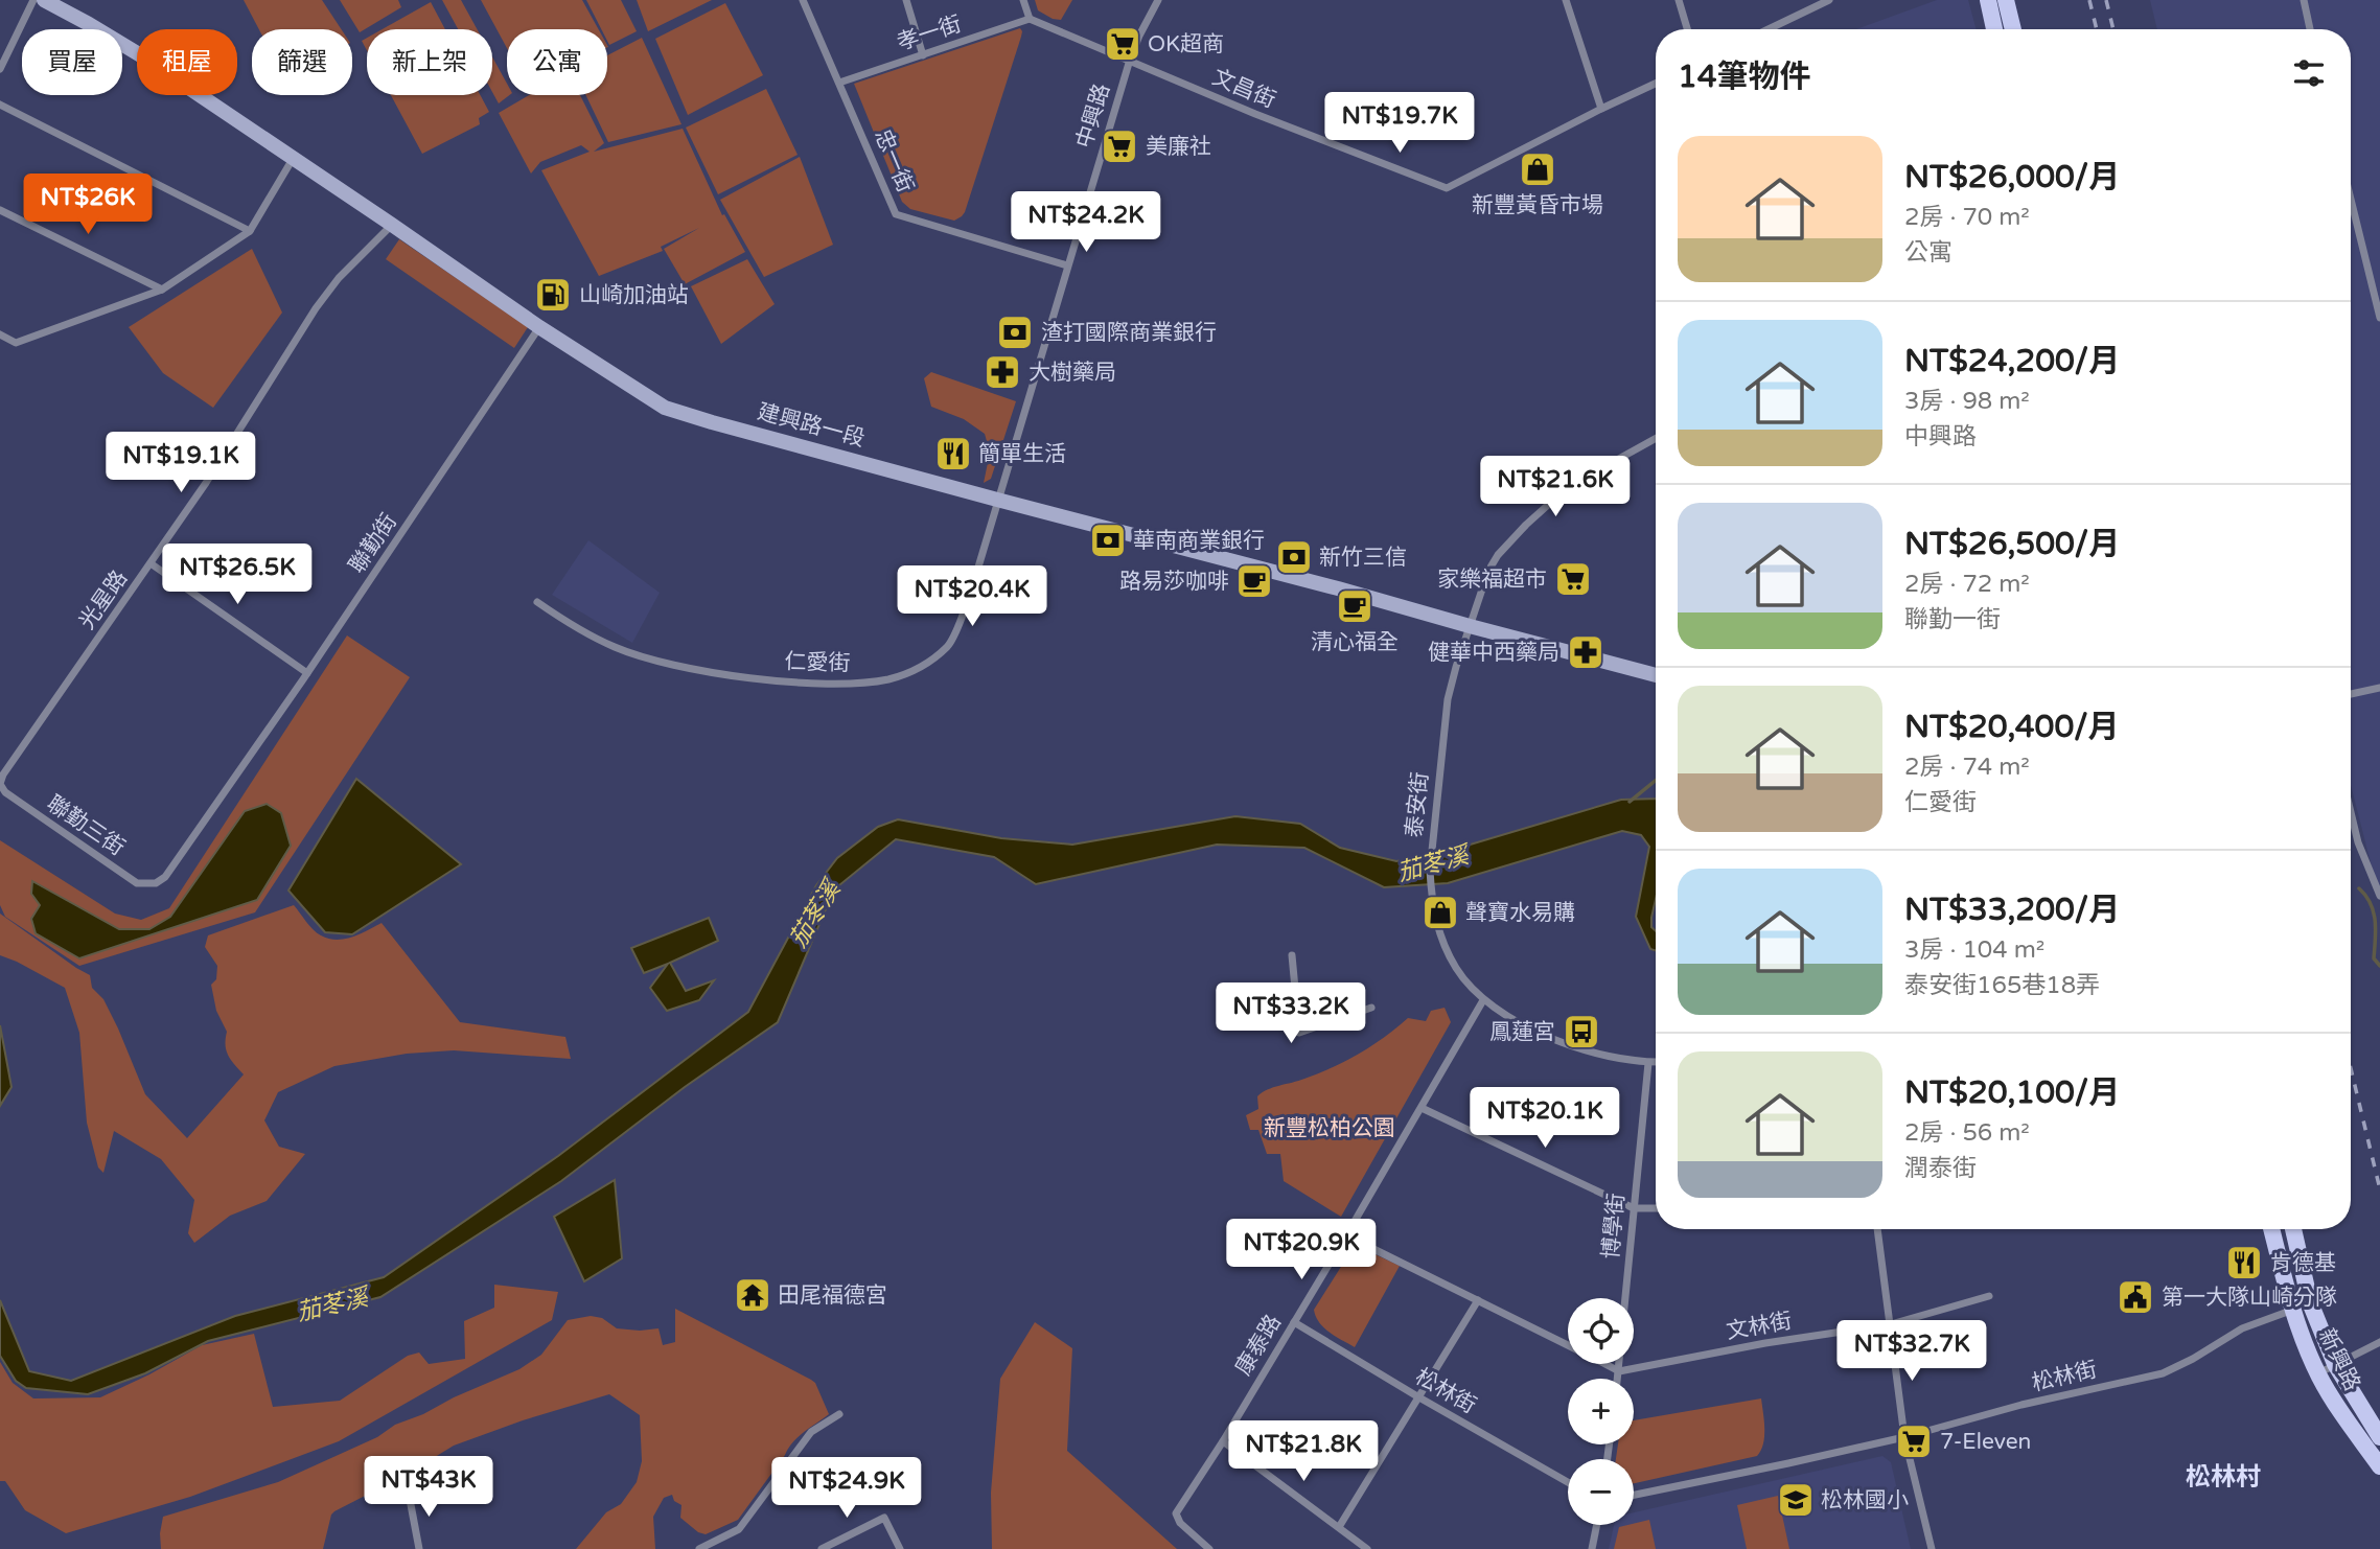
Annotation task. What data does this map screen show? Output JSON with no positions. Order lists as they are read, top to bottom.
{
  "streets": {
    "main road": ["新興路"],
    "street": [
      "孝一街",
      "文昌街",
      "中興路",
      "忠一街",
      "建興路一段",
      "聯勤街",
      "光星路",
      "仁愛街",
      "泰安街",
      "聯勤三街",
      "博學街",
      "文林街",
      "康泰路",
      "松林街"
    ]
  },
  "crossings": [
    ["孝一街", "文昌街"],
    ["孝一街", "忠一街"],
    ["文昌街", "中興路"],
    ["中興路", "忠一街"],
    ["中興路", "建興路一段"],
    ["中興路", "仁愛街"],
    ["建興路一段", "聯勤街"],
    ["建興路一段", "光星路"],
    ["建興路一段", "仁愛街"],
    ["建興路一段", "泰安街"],
    ["聯勤街", "聯勤三街"],
    ["光星路", "聯勤三街"],
    ["泰安街", "博學街"],
    ["泰安街", "康泰路"],
    ["博學街", "文林街"],
    ["康泰路", "松林街"],
    ["新興路", "松林街"]
  ],
  "districts": ["松林村"],
  "water": ["茄苳溪"],
  "parks": ["新豐松柏公園"],
  "places": {
    "supermarket": [
      "OK超商",
      "美廉社",
      "家樂福超市",
      "7-Eleven"
    ],
    "shop": ["新豐黃昏市場", "聲寶水易購"],
    "fuel station": ["山崎加油站"],
    "bank": ["渣打國際商業銀行", "華南商業銀行", "新竹三信"],
    "pharmacy": ["大樹藥局", "健華中西藥局"],
    "restaurant": ["簡單生活", "肯德基"],
    "cafe": ["路易莎咖啡", "清心福全"],
    "bus stop": ["鳳蓮宮"],
    "temple": ["田尾福德宮"],
    "public building": ["第一大隊山崎分隊"],
    "school or university": ["松林國小"]
  },
  "page": {
    "chip": [
      "買屋",
      "租屋",
      "篩選",
      "新上架",
      "公寓"
    ],
    "heading": "14筆物件",
    "price": [
      "NT$19.7K",
      "NT$26K",
      "NT$24.2K",
      "NT$19.1K",
      "NT$21.6K",
      "NT$26.5K",
      "NT$20.4K",
      "NT$33.2K",
      "NT$20.1K",
      "NT$20.9K",
      "NT$32.7K",
      "NT$21.8K",
      "NT$43K",
      "NT$24.9K"
    ],
    "list": [
      {
        "name": "NT$26,000/月",
        "note": "2房 · 70 m² · 公寓"
      },
      {
        "name": "NT$24,200/月",
        "note": "3房 · 98 m² · 中興路"
      },
      {
        "name": "NT$26,500/月",
        "note": "2房 · 72 m² · 聯勤一街"
      },
      {
        "name": "NT$20,400/月",
        "note": "2房 · 74 m² · 仁愛街"
      },
      {
        "name": "NT$33,200/月",
        "note": "3房 · 104 m² · 泰安街165巷18弄"
      },
      {
        "name": "NT$20,100/月",
        "note": "2房 · 56 m² · 潤泰街"
      }
    ],
    "map_buttons": ["+", "−"]
  }
}
